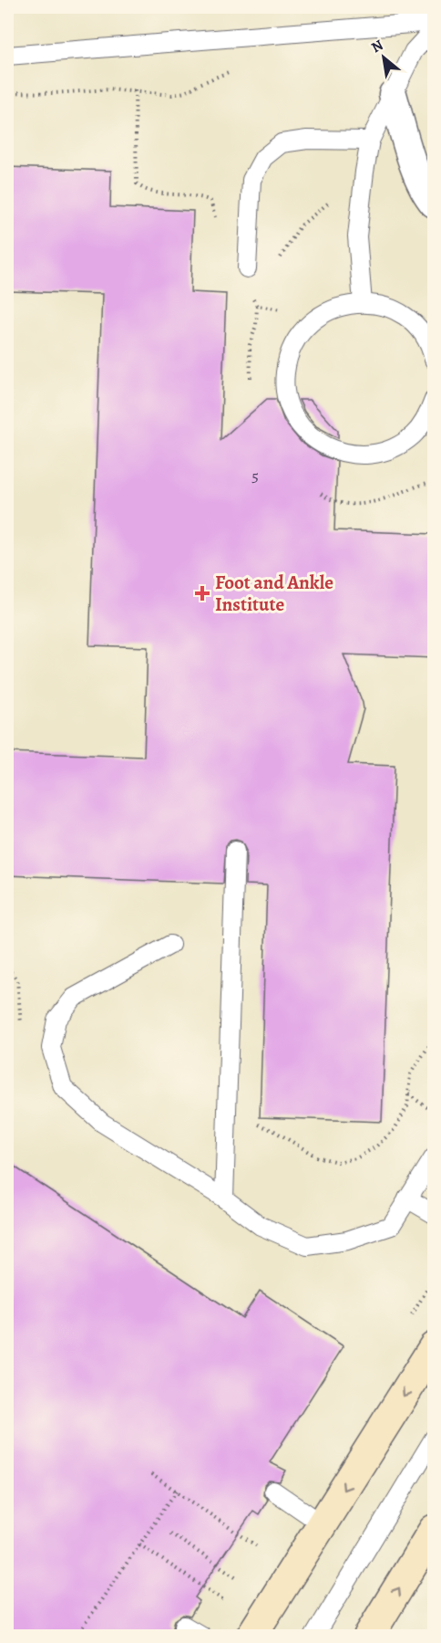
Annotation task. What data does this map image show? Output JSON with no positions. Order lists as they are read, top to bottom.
{
  "places": {
    "health": ["Foot and Ankle Institute"]
  },
  "house_numbers": ["5"],
  "north": "top left"
}
